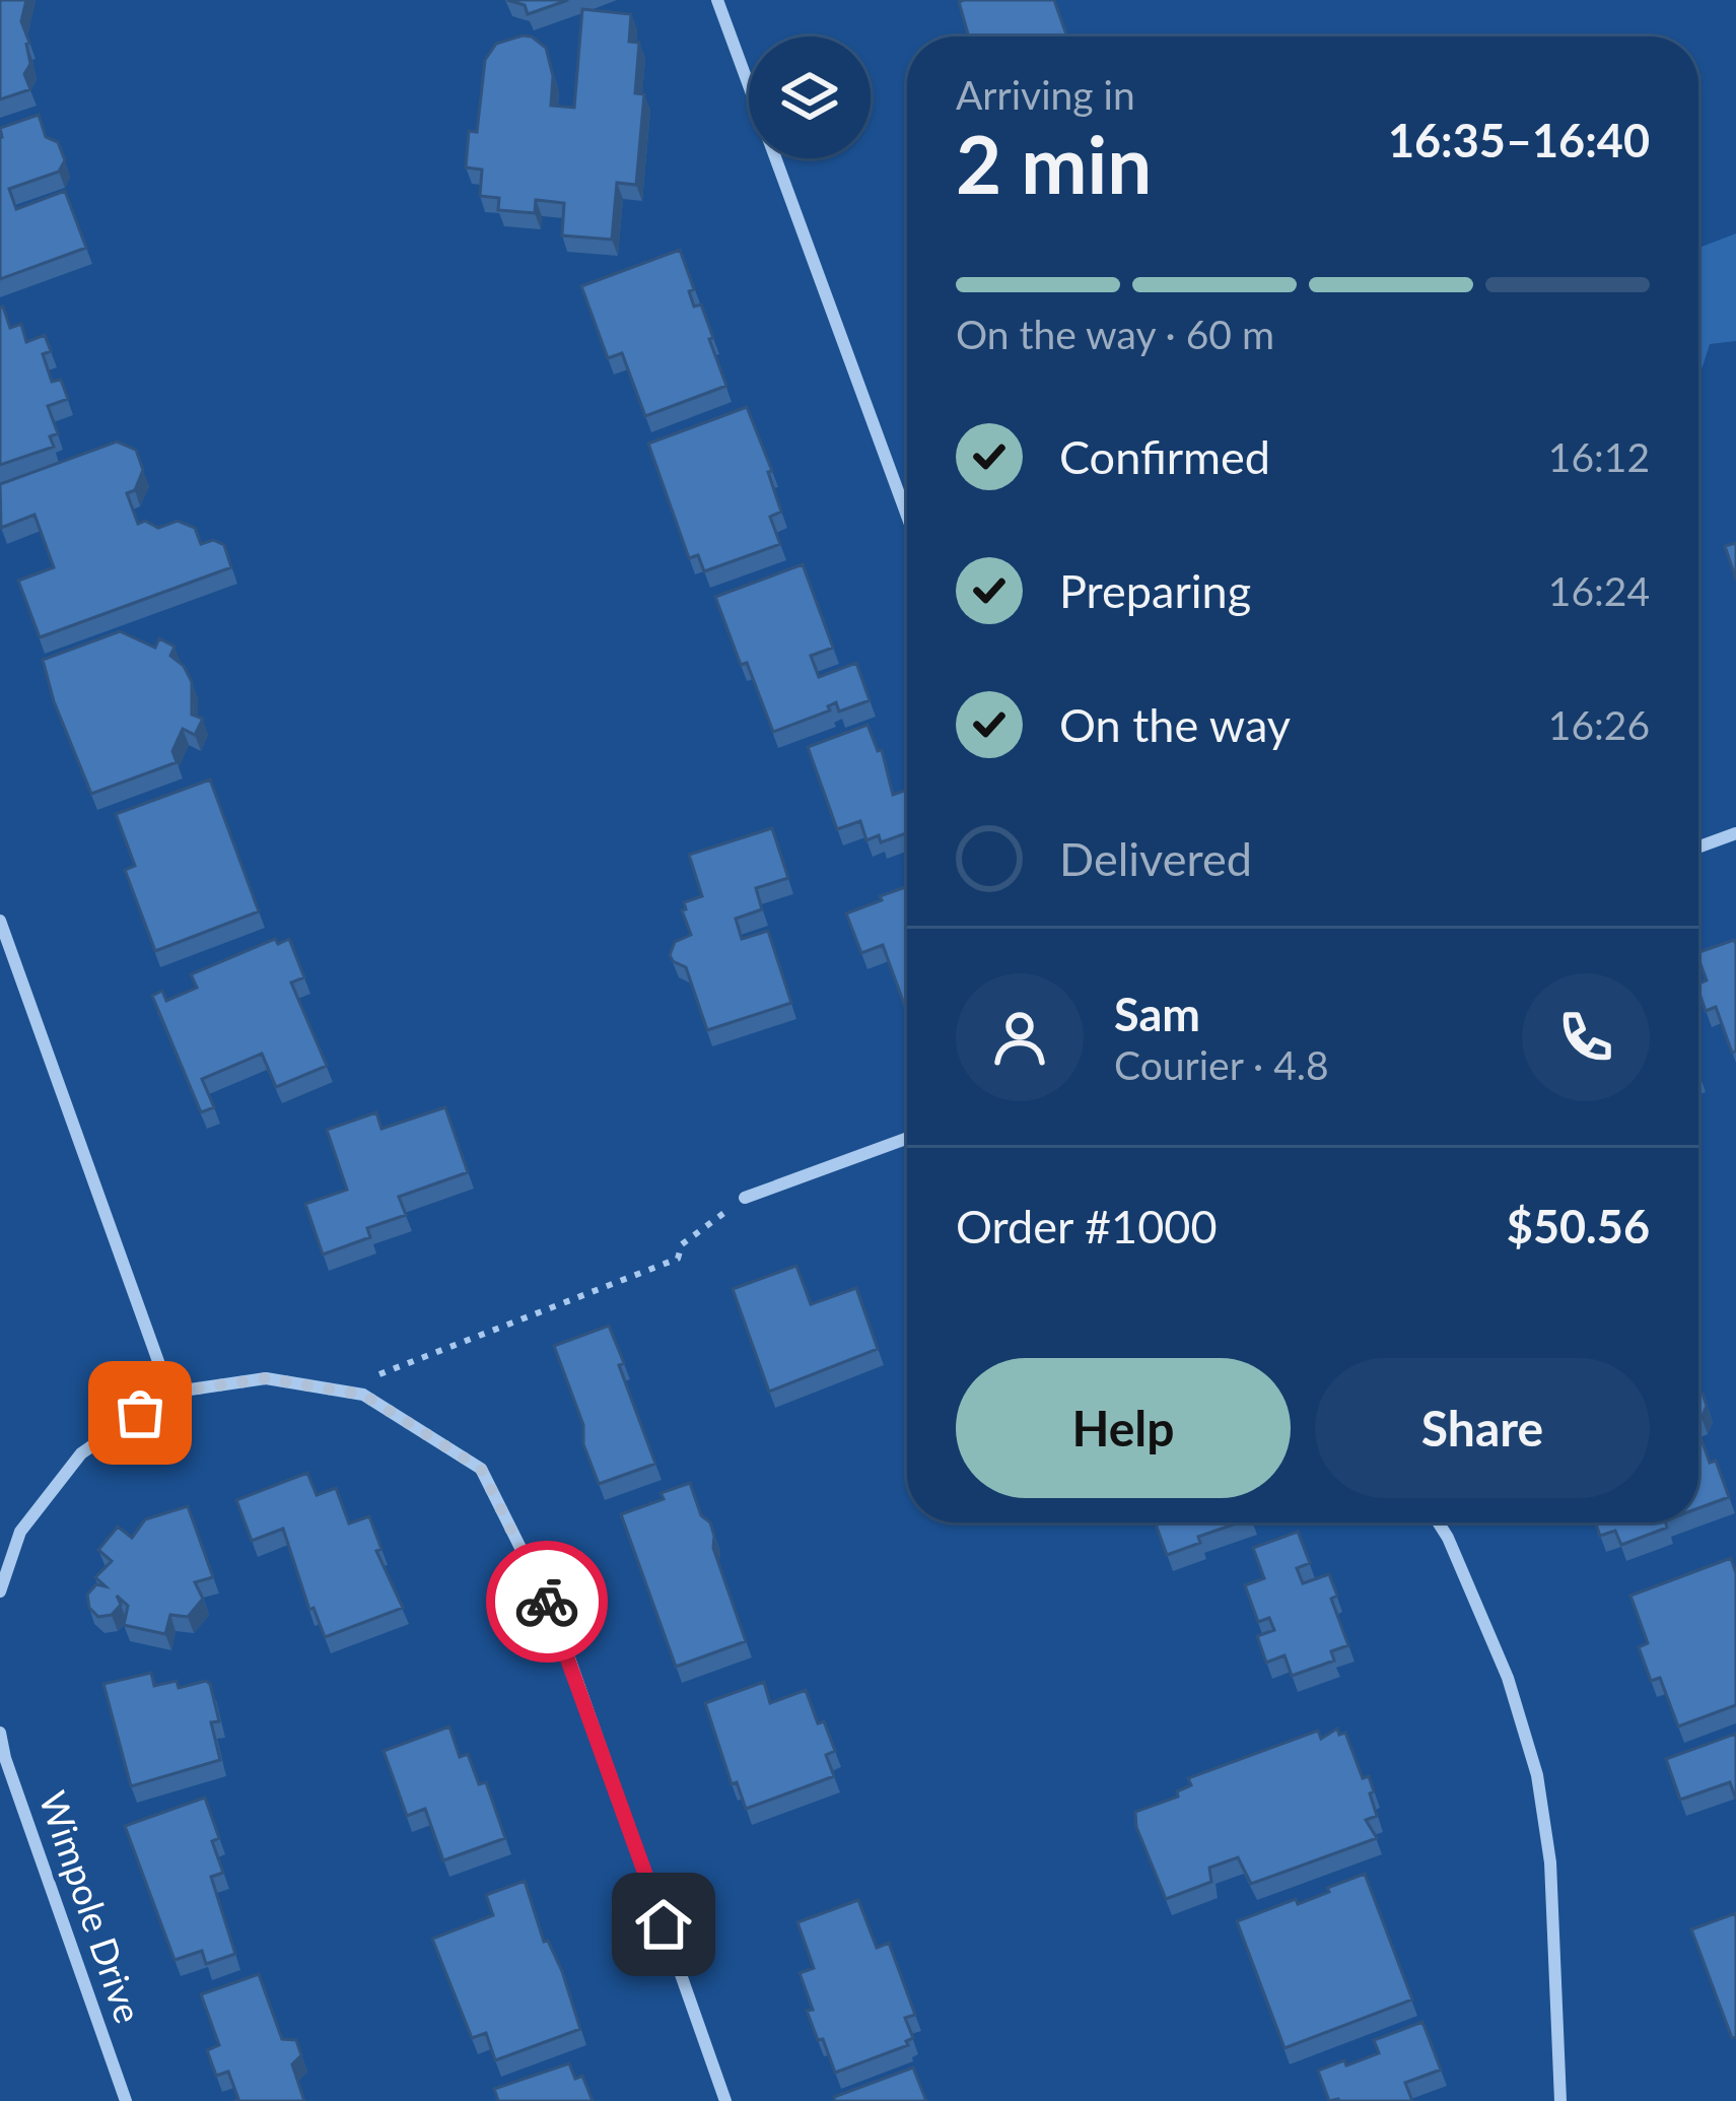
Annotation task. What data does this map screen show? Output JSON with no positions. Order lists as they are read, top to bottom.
{
  "streets": {
    "street": ["Wimpole Drive"]
  },
  "page": {
    "heading": ["2 min", "Arriving in", "16:35–16:40"],
    "panel": [
      "Sam",
      "Courier · 4.8",
      "Order #1000",
      "$50.56"
    ],
    "bar": "On the way · 60 m",
    "list": [
      ["Confirmed", "16:12"],
      ["Preparing", "16:24"],
      ["On the way", "16:26"],
      "Delivered"
    ],
    "buttons": ["Help", "Share"]
  }
}
